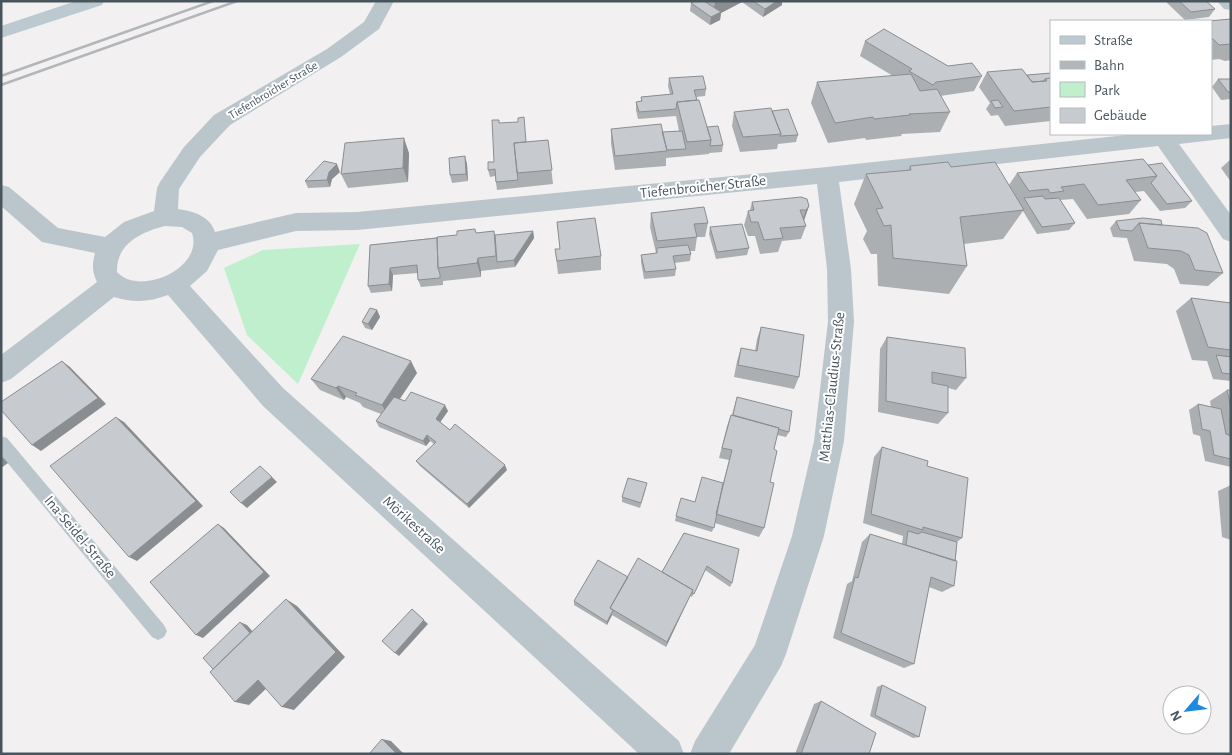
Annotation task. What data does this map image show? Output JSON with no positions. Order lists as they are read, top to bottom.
{
  "streets": {
    "street": ["Tiefenbroicher Straße", "Matthias-Claudius-Straße", "Mörikestraße"],
    "lane": ["Ina-Seidel-Straße"]
  },
  "crossings": [
    ["Tiefenbroicher Straße", "Matthias-Claudius-Straße"],
    ["Tiefenbroicher Straße", "Mörikestraße"]
  ],
  "legend": [
    "Straße",
    "Bahn",
    "Park",
    "Gebäude"
  ],
  "north": "bottom left"
}
